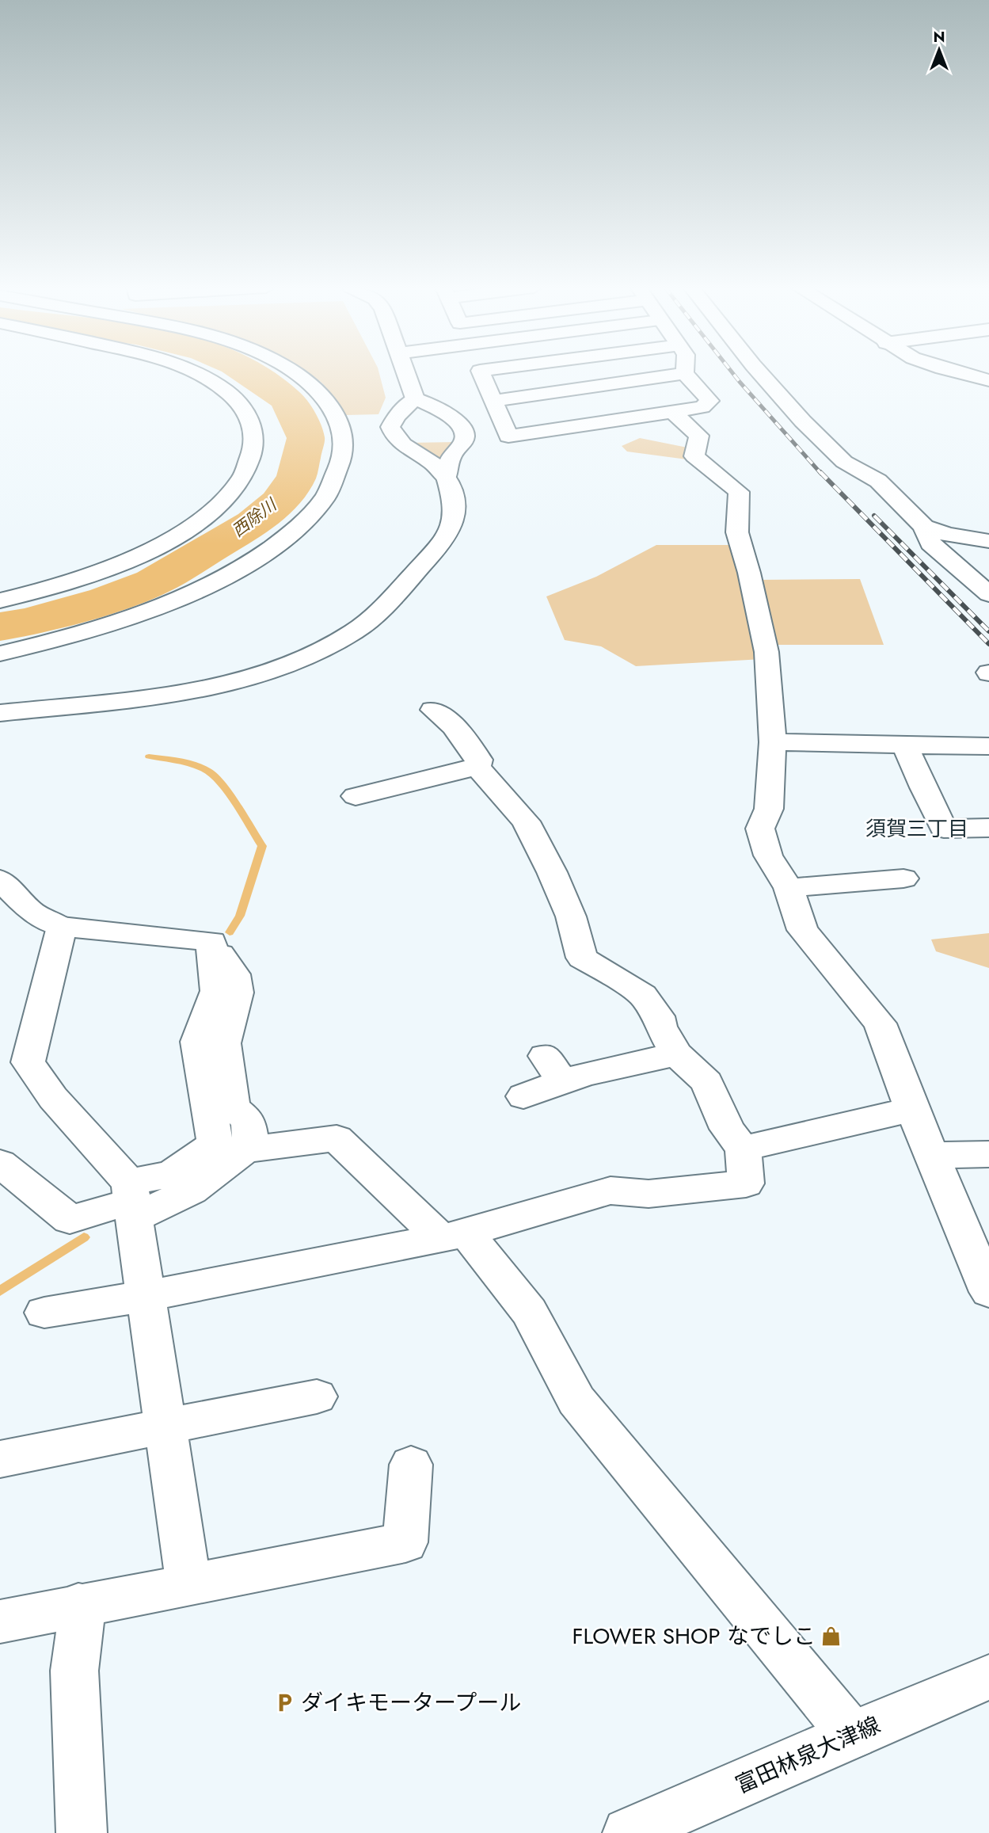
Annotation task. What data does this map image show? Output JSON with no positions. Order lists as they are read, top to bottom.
{
  "streets": {
    "street": ["富田林泉大津線"]
  },
  "districts": ["須賀三丁目"],
  "water": ["西除川"],
  "places": {
    "shop": ["FLOWER SHOP なでしこ"],
    "parking": ["ダイキモータープール"]
  },
  "north": "top"
}
